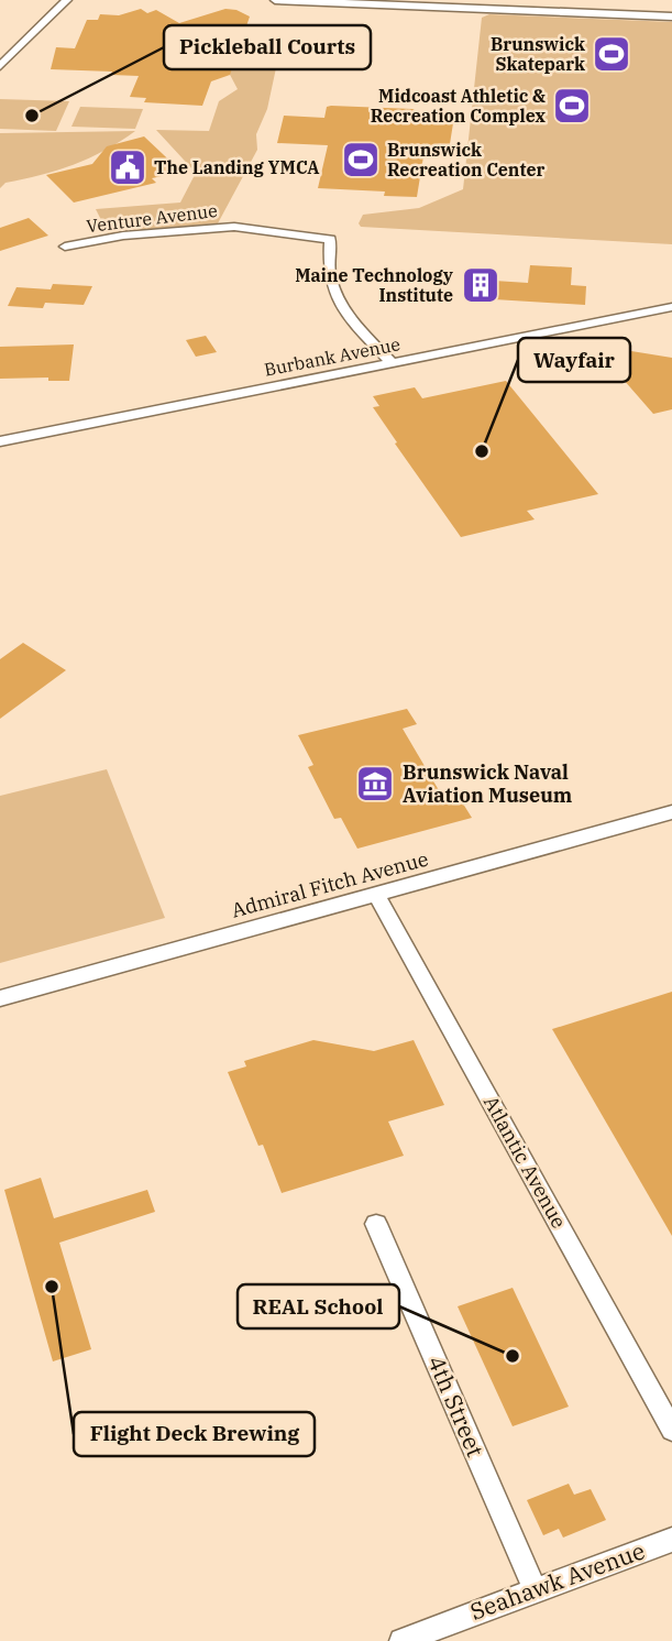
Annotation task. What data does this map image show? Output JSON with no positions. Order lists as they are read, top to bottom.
{
  "streets": {
    "street": [
      "Venture Avenue",
      "Burbank Avenue",
      "Admiral Fitch Avenue",
      "Atlantic Avenue",
      "4th Street",
      "Seahawk Avenue"
    ]
  },
  "crossings": [
    ["Venture Avenue", "Burbank Avenue"],
    ["Admiral Fitch Avenue", "Atlantic Avenue"],
    ["4th Street", "Seahawk Avenue"]
  ],
  "places": {
    "sports": ["Brunswick Skatepark", "Midcoast Athletic & Recreation Complex", "Brunswick Recreation Center"],
    "other": [
      "Pickleball Courts",
      "Wayfair",
      "Flight Deck Brewing",
      "REAL School"
    ],
    "public building": ["The Landing YMCA"],
    "building": ["Maine Technology Institute"],
    "museum": ["Brunswick Naval Aviation Museum"]
  }
}
